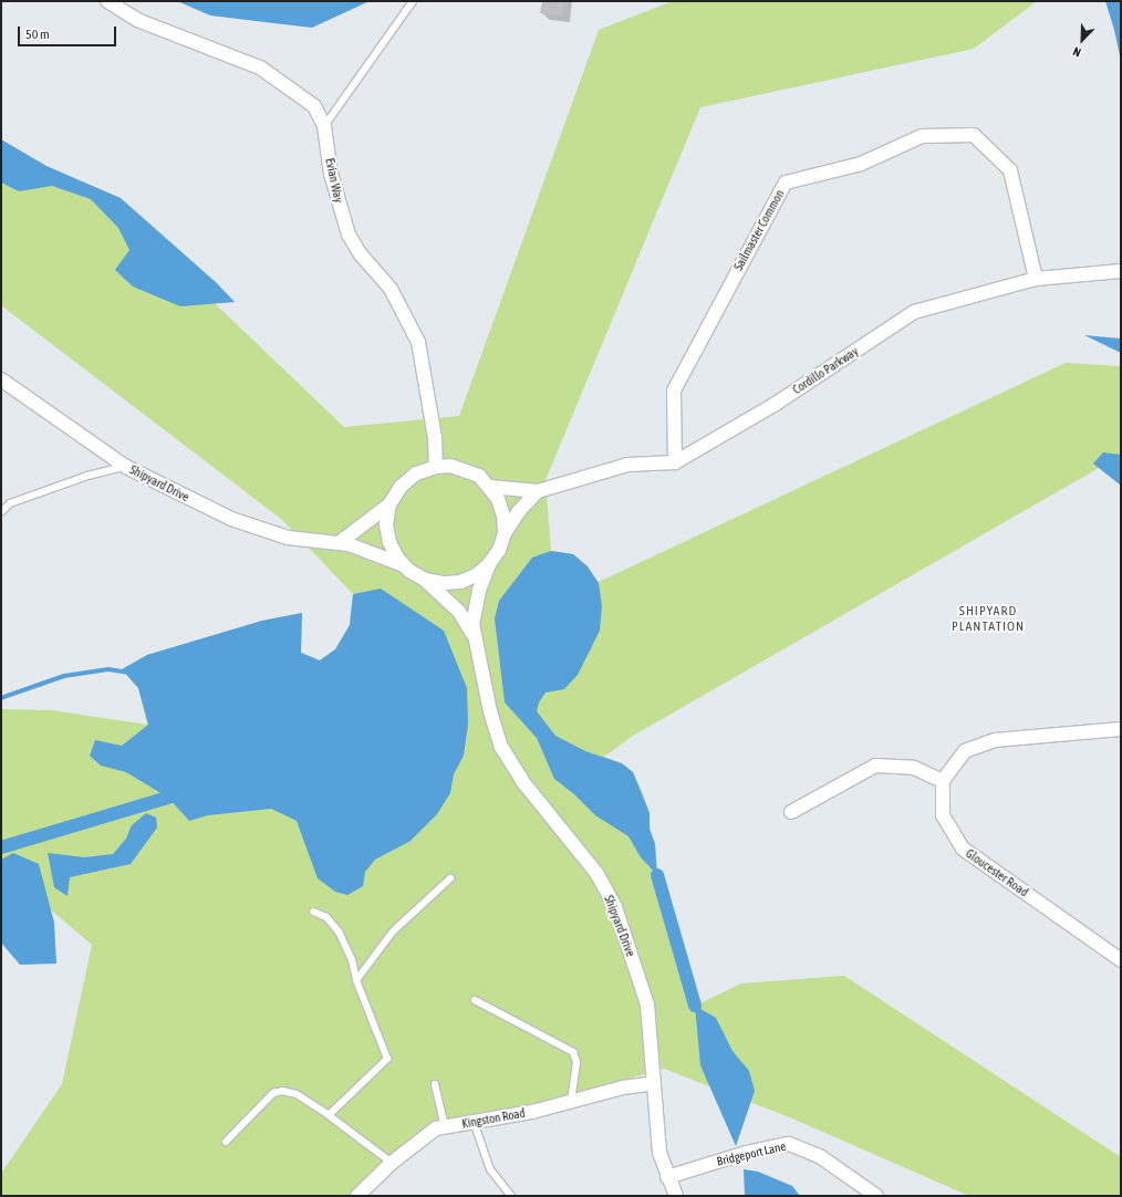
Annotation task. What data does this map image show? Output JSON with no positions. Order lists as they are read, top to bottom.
{
  "streets": {
    "street": [
      "Evian Way",
      "Sailmaster Common",
      "Cordillo Parkway",
      "Shipyard Drive",
      "Gloucester Road",
      "Kingston Road",
      "Bridgeport Lane"
    ]
  },
  "crossings": [
    ["Evian Way", "Cordillo Parkway"],
    ["Evian Way", "Shipyard Drive"],
    ["Sailmaster Common", "Cordillo Parkway"],
    ["Cordillo Parkway", "Shipyard Drive"],
    ["Shipyard Drive", "Kingston Road"],
    ["Shipyard Drive", "Bridgeport Lane"]
  ],
  "districts": ["SHIPYARD PLANTATION"],
  "scale_bar": "50 m",
  "north": "bottom left"
}
